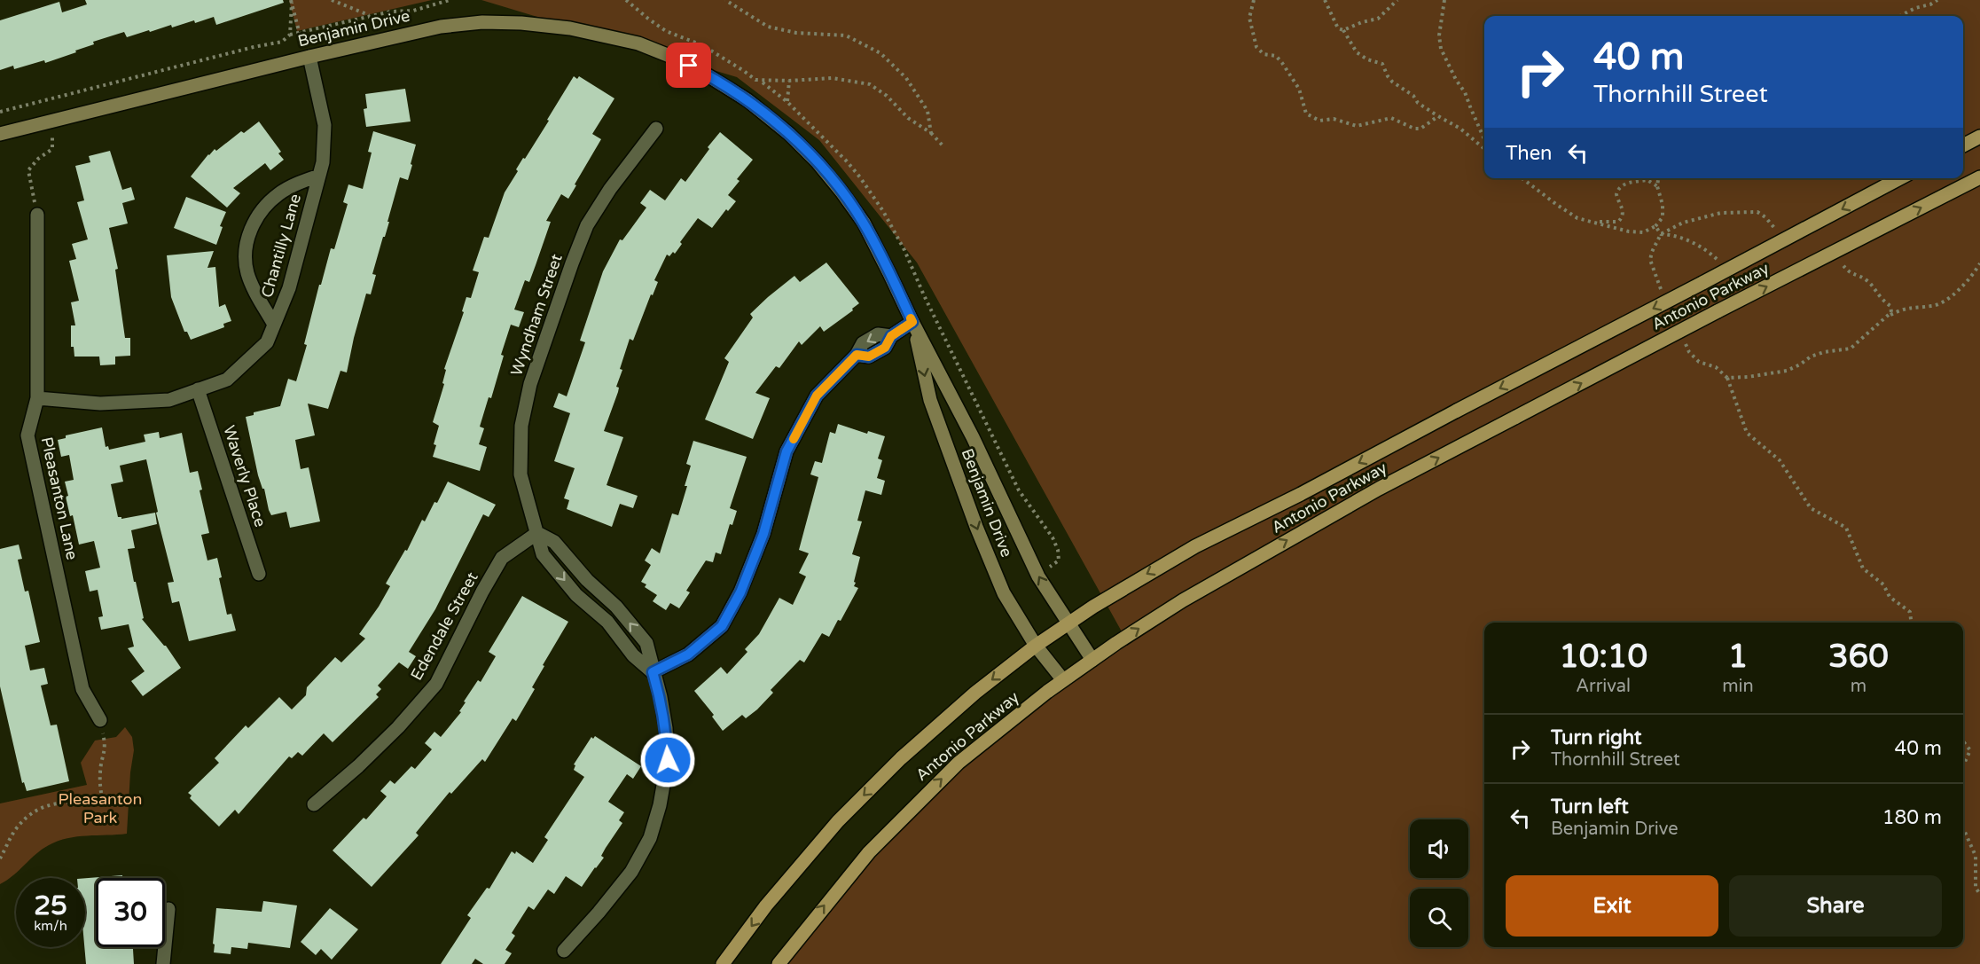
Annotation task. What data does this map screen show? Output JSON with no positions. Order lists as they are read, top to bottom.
{
  "streets": {
    "main road": ["Benjamin Drive", "Antonio Parkway"],
    "street": [
      "Chantilly Lane",
      "Wyndham Street",
      "Waverly Place",
      "Pleasanton Lane",
      "Edendale Street"
    ]
  },
  "crossings": [
    ["Benjamin Drive", "Chantilly Lane"],
    ["Benjamin Drive", "Antonio Parkway"],
    ["Chantilly Lane", "Waverly Place"],
    ["Chantilly Lane", "Pleasanton Lane"],
    ["Wyndham Street", "Edendale Street"]
  ],
  "parks": ["Pleasanton Park"],
  "page": {
    "turn": ["40 m", "Thornhill Street"],
    "then": "Then",
    "eta": [
      "10:10",
      "Arrival",
      "1",
      "min",
      "360",
      "m"
    ],
    "list": [
      {
        "name": "Turn right",
        "note": "Thornhill Street",
        "value": "40 m"
      },
      {
        "name": "Turn left",
        "note": "Benjamin Drive",
        "value": "180 m"
      }
    ],
    "buttons": ["Exit", "Share"],
    "speed": "25 km/h",
    "limit": "30"
  }
}
